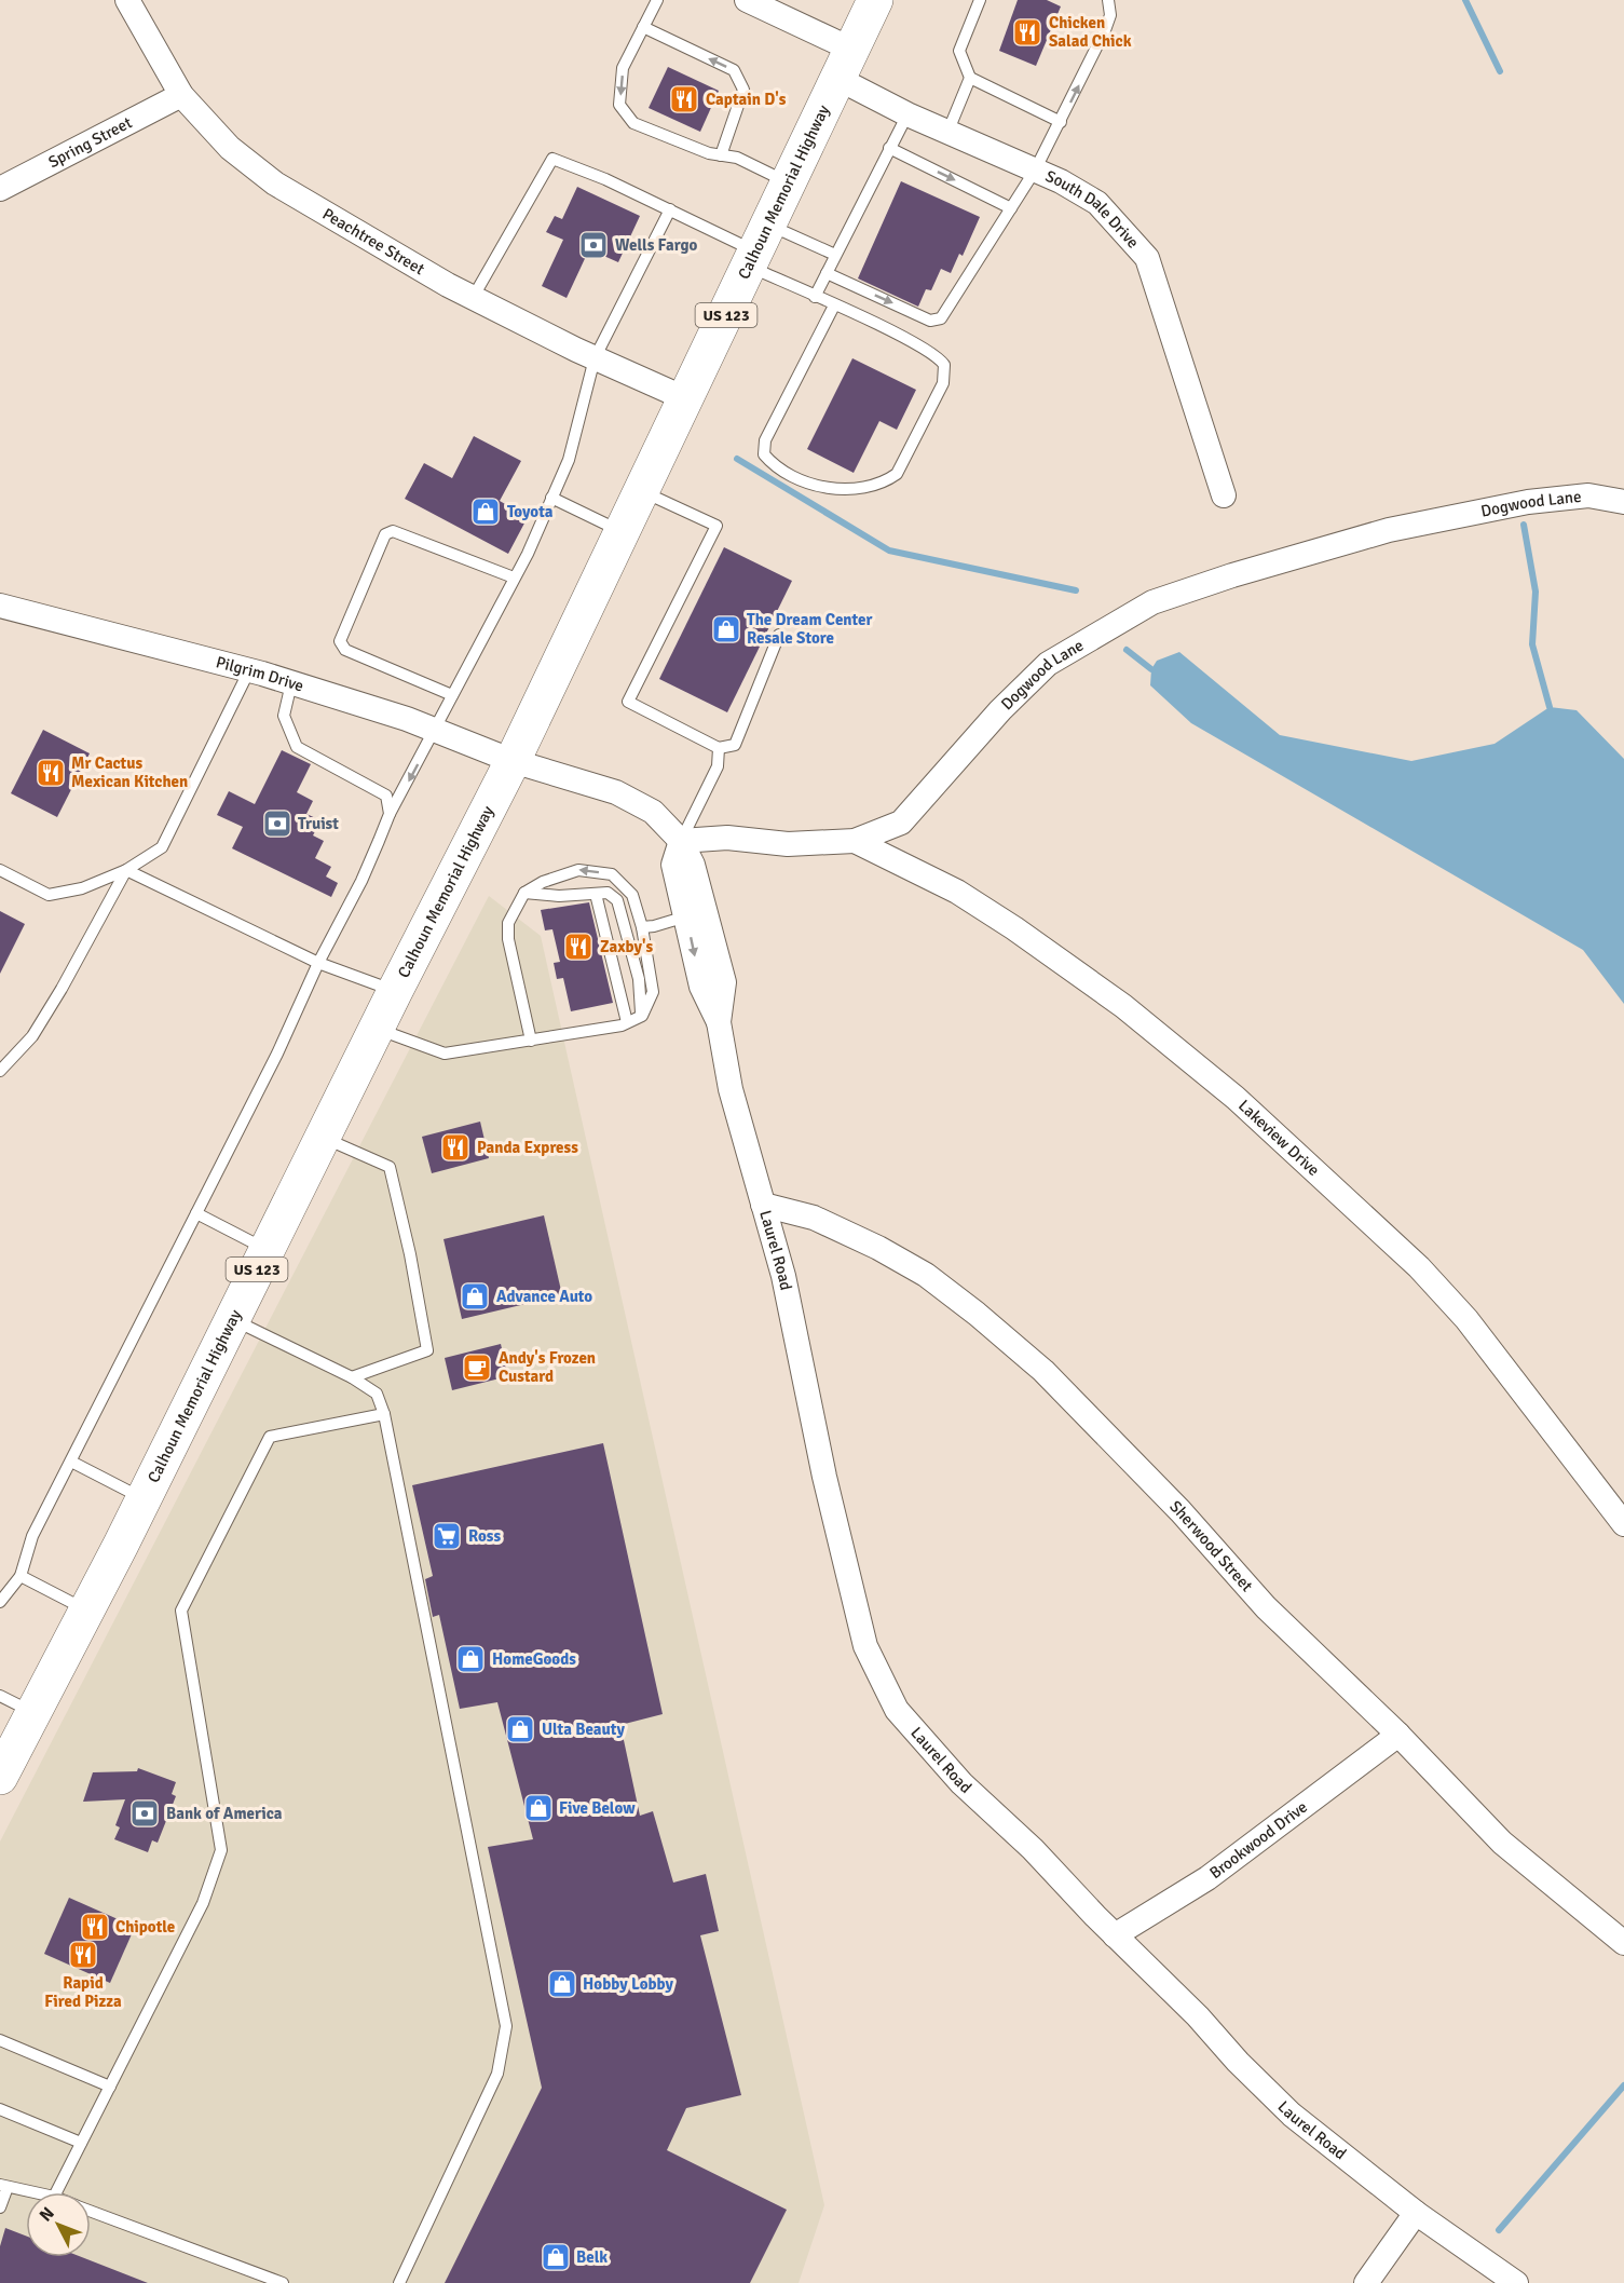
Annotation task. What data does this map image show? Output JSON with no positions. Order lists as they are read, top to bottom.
{
  "streets": {
    "highway": ["Calhoun Memorial Highway", "US 123"],
    "street": [
      "Spring Street",
      "South Dale Drive",
      "Peachtree Street",
      "Dogwood Lane",
      "Pilgrim Drive",
      "Lakeview Drive",
      "Laurel Road",
      "Sherwood Street",
      "Brookwood Drive"
    ]
  },
  "crossings": [
    ["Spring Street", "Peachtree Street"],
    ["Calhoun Memorial Highway", "South Dale Drive"],
    ["Calhoun Memorial Highway", "Peachtree Street"],
    ["Calhoun Memorial Highway", "Pilgrim Drive"],
    ["Dogwood Lane", "Lakeview Drive"],
    ["Dogwood Lane", "Laurel Road"],
    ["Laurel Road", "Sherwood Street"],
    ["Laurel Road", "Brookwood Drive"],
    ["Sherwood Street", "Brookwood Drive"]
  ],
  "places": {
    "restaurant": [
      "Chicken Salad Chick",
      "Captain D's",
      "Mr Cactus Mexican Kitchen",
      "Zaxby's",
      "Panda Express",
      "Chipotle",
      "Rapid Fired Pizza"
    ],
    "bank": ["Wells Fargo", "Truist", "Bank of America"],
    "shop": [
      "Toyota",
      "The Dream Center Resale Store",
      "Advance Auto",
      "HomeGoods",
      "Ulta Beauty",
      "Five Below",
      "Hobby Lobby",
      "Belk"
    ],
    "cafe": ["Andy's Frozen Custard"],
    "supermarket": ["Ross"]
  },
  "north": "top left"
}
